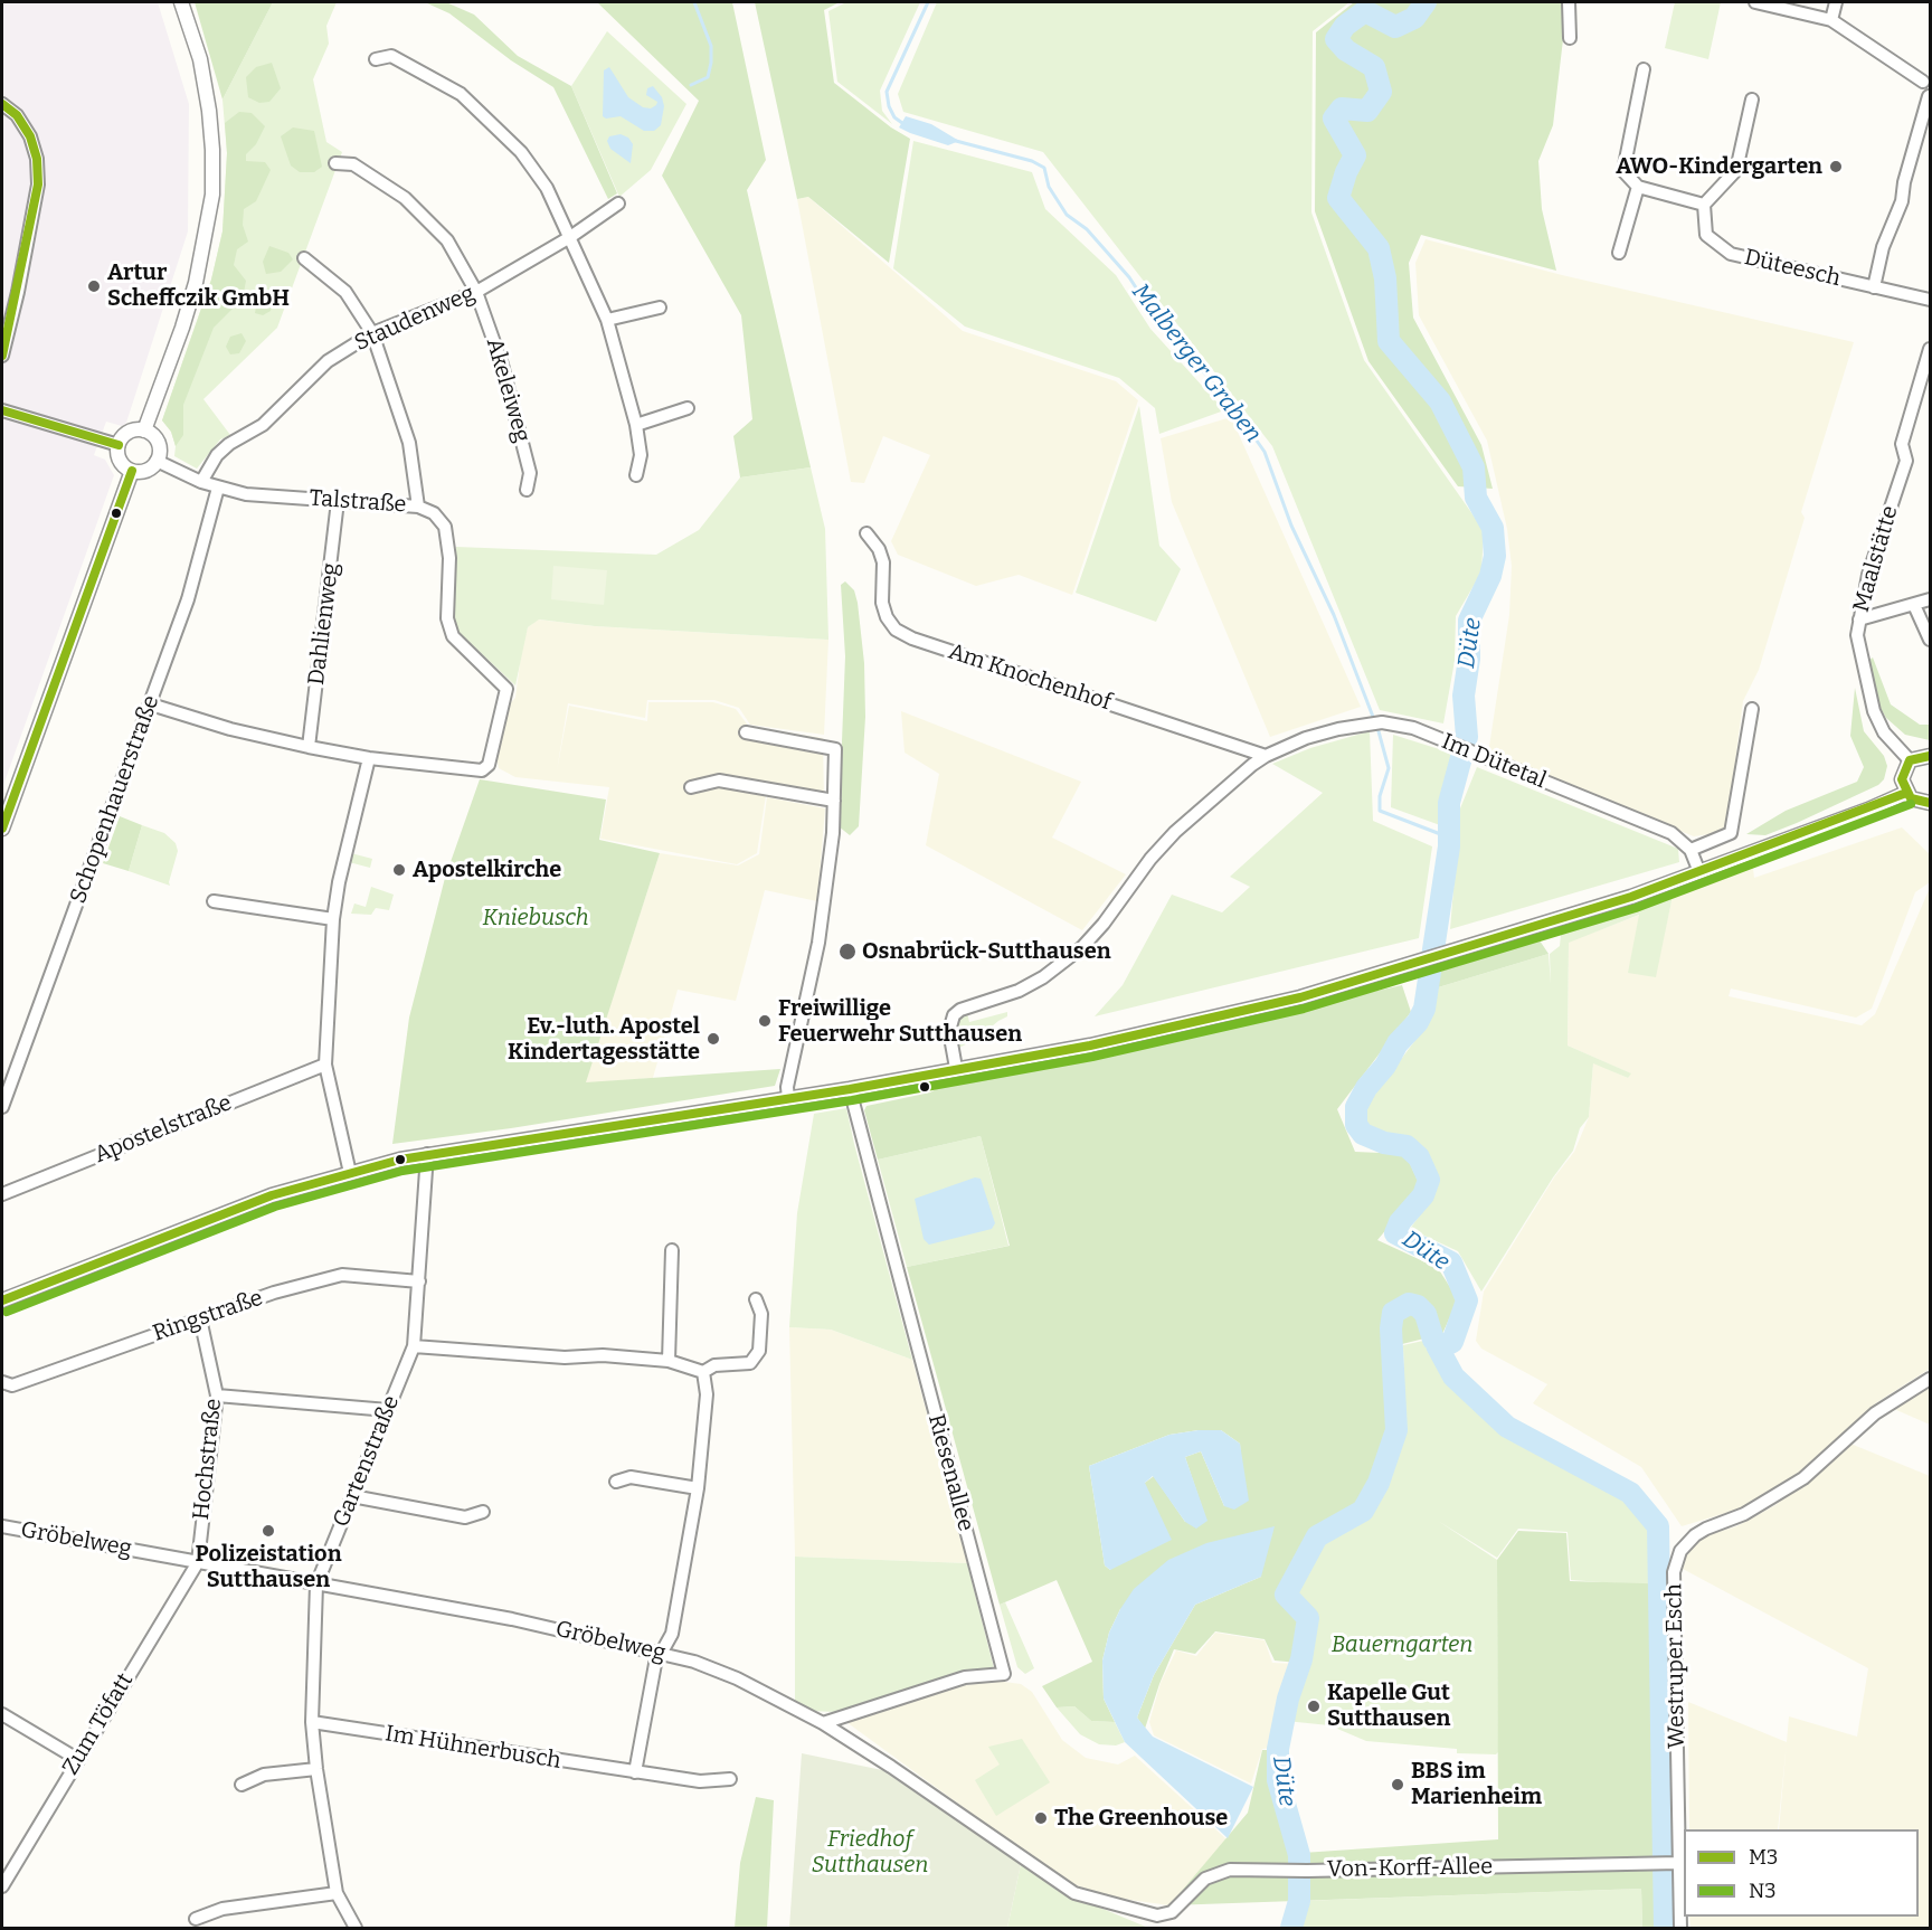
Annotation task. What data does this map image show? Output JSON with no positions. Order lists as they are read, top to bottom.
{
  "streets": {
    "street": [
      "Düteesch",
      "Staudenweg",
      "Akeleiweg",
      "Talstraße",
      "Maalstätte",
      "Dahlienweg",
      "Am Knochenhof",
      "Im Dütetal",
      "Schopenhauerstraße",
      "Apostelstraße",
      "Ringstraße",
      "Hochstraße",
      "Gartenstraße",
      "Riesenallee",
      "Gröbelweg",
      "Westruper Esch",
      "Zum Töfatt",
      "Im Hühnerbusch",
      "Von-Korff-Allee"
    ]
  },
  "crossings": [
    ["Staudenweg", "Akeleiweg"],
    ["Staudenweg", "Talstraße"],
    ["Talstraße", "Dahlienweg"],
    ["Talstraße", "Schopenhauerstraße"],
    ["Am Knochenhof", "Im Dütetal"],
    ["Ringstraße", "Hochstraße"],
    ["Ringstraße", "Gartenstraße"],
    ["Hochstraße", "Gröbelweg"],
    ["Hochstraße", "Zum Töfatt"],
    ["Gartenstraße", "Gröbelweg"],
    ["Gartenstraße", "Im Hühnerbusch"],
    ["Riesenallee", "Gröbelweg"],
    ["Gröbelweg", "Zum Töfatt"],
    ["Gröbelweg", "Von-Korff-Allee"],
    ["Westruper Esch", "Von-Korff-Allee"]
  ],
  "water": ["Malberger Graben", "Düte"],
  "parks": ["Kniebusch", "Bauerngarten", "Friedhof Sutthausen"],
  "places": [
    "AWO-Kindergarten",
    "Artur Scheffczik GmbH",
    "Apostelkirche",
    "Osnabrück-Sutthausen",
    "Freiwillige Feuerwehr Sutthausen",
    "Ev.-luth. Apostel Kindertagesstätte",
    "Polizeistation Sutthausen",
    "Kapelle Gut Sutthausen",
    "BBS im Marienheim",
    "The Greenhouse"
  ],
  "lines": ["transit line M3", "transit line N3"],
  "legend": ["M3", "N3"]
}
